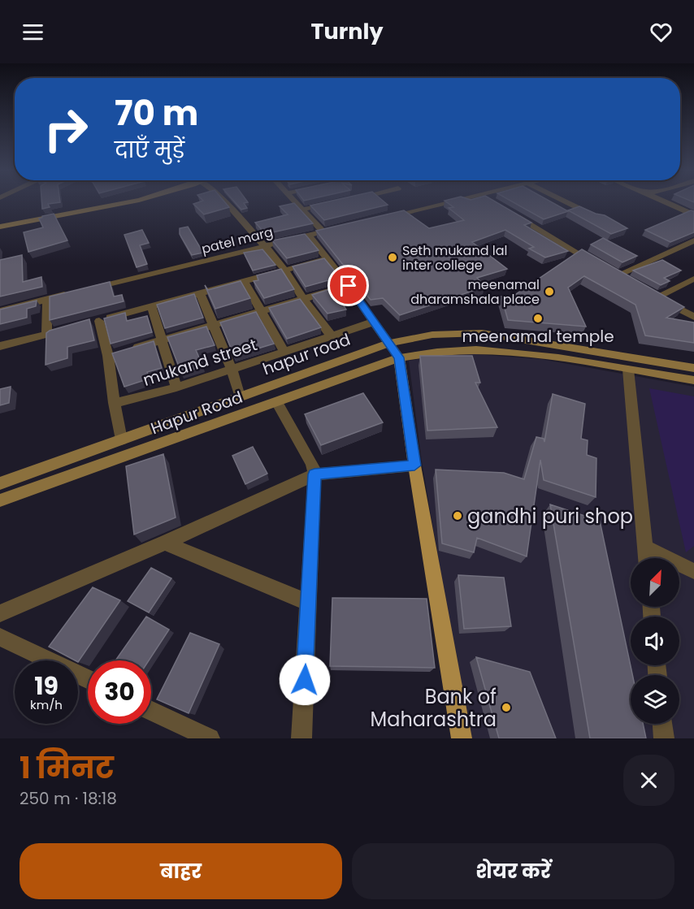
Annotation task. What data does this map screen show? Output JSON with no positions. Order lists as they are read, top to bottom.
{
  "streets": {
    "main road": ["hapur road", "Hapur Road"],
    "street": ["patel marg", "mukand street"]
  },
  "places": [
    "Seth mukand lal inter college",
    "meenamal dharamshala place",
    "meenamal temple",
    "gandhi puri shop",
    "Bank of Maharashtra"
  ],
  "north": "top right",
  "page": {
    "header": "Turnly",
    "turn": ["70 m", "दाएँ मुड़ें"],
    "speed": "19 km/h",
    "limit": "30",
    "heading": ["1 मिनट", "250 m · 18:18"],
    "buttons": ["बाहर", "शेयर करें"]
  }
}
